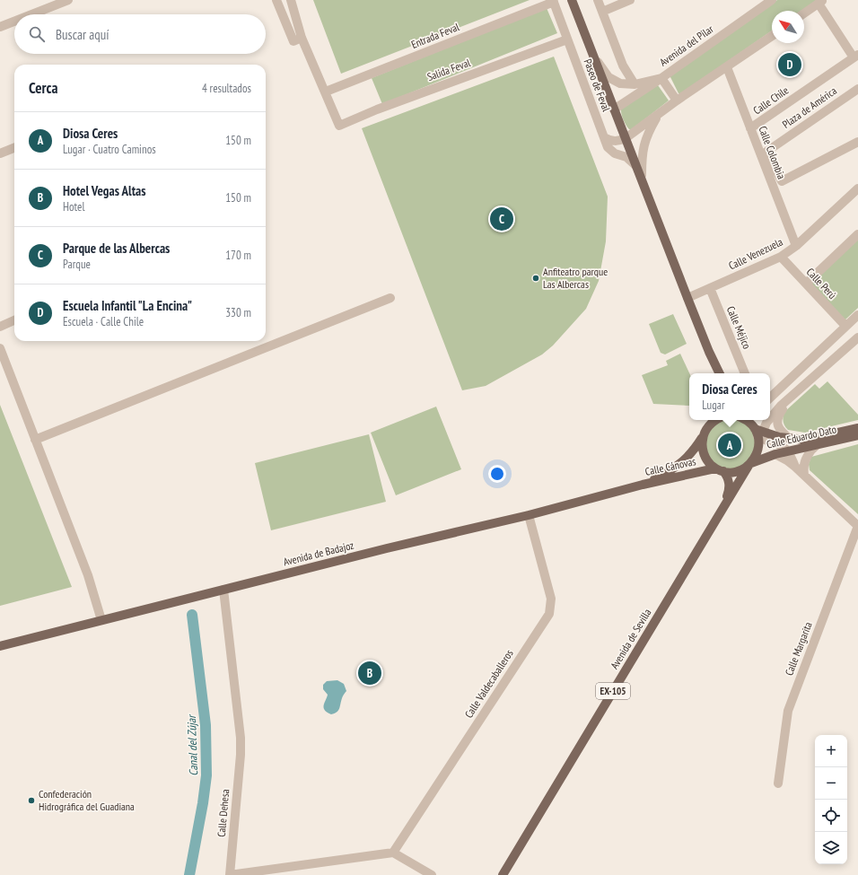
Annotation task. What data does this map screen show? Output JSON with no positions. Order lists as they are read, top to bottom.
{
  "streets": {
    "main road": [
      "Calle Eduardo Dato",
      "Calle Cánovas",
      "Avenida de Badajoz",
      "Avenida de Sevilla",
      "EX-105"
    ],
    "street": [
      "Entrada Feval",
      "Avenida del Pilar",
      "Salida Feval",
      "Paseo de Feval",
      "Calle Chile",
      "Plaza de América",
      "Calle Colombia",
      "Calle Venezuela",
      "Calle Perú",
      "Calle Méjico",
      "Calle Margarita",
      "Calle Valdecaballeros",
      "Calle Dehesa"
    ]
  },
  "crossings": [
    ["Entrada Feval", "Salida Feval"],
    ["Entrada Feval", "Paseo de Feval"],
    ["Salida Feval", "Paseo de Feval"],
    ["Calle Chile", "Calle Colombia"],
    ["Calle Colombia", "Calle Venezuela"],
    ["Calle Venezuela", "Calle Perú"],
    ["Calle Venezuela", "Calle Méjico"],
    ["Calle Eduardo Dato", "Calle Cánovas"],
    ["Calle Eduardo Dato", "Avenida de Sevilla"],
    ["Calle Eduardo Dato", "Calle Margarita"],
    ["Calle Cánovas", "Avenida de Badajoz"],
    ["Calle Cánovas", "Avenida de Sevilla"],
    ["Avenida de Badajoz", "Calle Valdecaballeros"],
    ["Avenida de Badajoz", "Calle Dehesa"],
    ["Calle Valdecaballeros", "Calle Dehesa"]
  ],
  "water": ["Canal del Zújar"],
  "places": ["Anfiteatro parque Las Albercas", "Confederación Hidrográfica del Guadiana"],
  "north": "top left",
  "page": {
    "search": "Buscar aquí",
    "pins": [
      "D",
      "C",
      "A",
      "B"
    ],
    "heading": ["Cerca", "4 resultados"],
    "list": [
      {
        "mark": "A",
        "name": "Diosa Ceres",
        "note": "Lugar · Cuatro Caminos",
        "value": "150 m"
      },
      {
        "mark": "B",
        "name": "Hotel Vegas Altas",
        "note": "Hotel",
        "value": "150 m"
      },
      {
        "mark": "C",
        "name": "Parque de las Albercas",
        "note": "Parque",
        "value": "170 m"
      },
      {
        "mark": "D",
        "name": "Escuela Infantil \"La Encina\"",
        "note": "Escuela · Calle Chile",
        "value": "330 m"
      }
    ],
    "popup": ["Diosa Ceres", "Lugar"],
    "map_buttons": ["+", "−"]
  }
}
